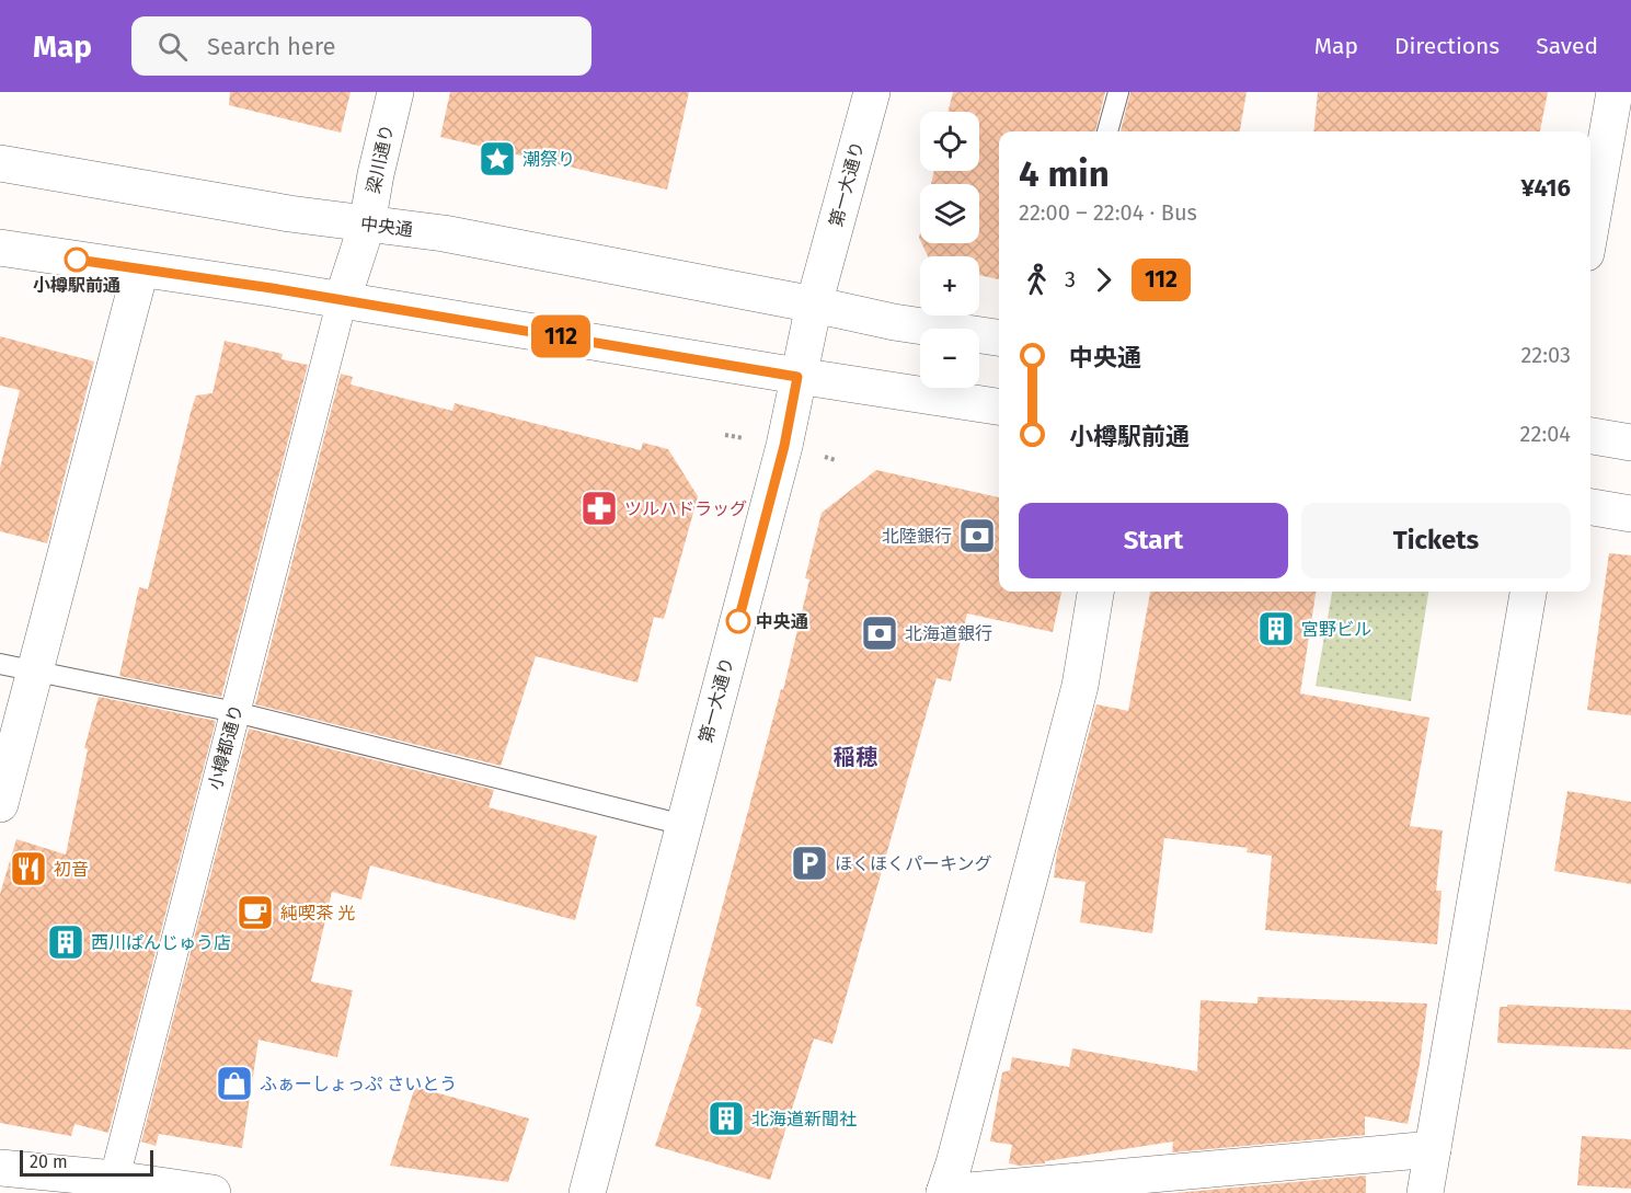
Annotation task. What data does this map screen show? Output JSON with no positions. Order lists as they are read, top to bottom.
{
  "streets": {
    "street": [
      "梁川通り",
      "第一大通り",
      "中央通",
      "小樽都通り"
    ]
  },
  "crossings": [
    ["梁川通り", "中央通"],
    ["梁川通り", "小樽都通り"],
    ["第一大通り", "中央通"]
  ],
  "districts": ["稲穂"],
  "places": {
    "place": ["潮祭り"],
    "other": ["小樽駅前通", "中央通"],
    "pharmacy": ["ツルハドラッグ"],
    "bank": ["北陸銀行", "北海道銀行"],
    "building": ["宮野ビル", "西川ぱんじゅう店", "北海道新聞社"],
    "parking": ["ほくほくパーキング"],
    "restaurant": ["初音"],
    "cafe": ["純喫茶 光"],
    "shop": ["ふぁーしょっぷ さいとう"]
  },
  "lines": ["bus line 112"],
  "scale_bar": "20 m",
  "page": {
    "header": "Map",
    "search": "Search here",
    "nav": ["Map", "Directions", "Saved"],
    "on_map": "112",
    "map_buttons": ["+", "−"],
    "heading": ["4 min", "22:00 – 22:04 · Bus", "¥416"],
    "legs": ["3", "112"],
    "list": [
      {
        "name": "中央通",
        "value": "22:03"
      },
      {
        "name": "小樽駅前通",
        "value": "22:04"
      }
    ],
    "buttons": ["Start", "Tickets"],
    "scale": "20 m"
  }
}
